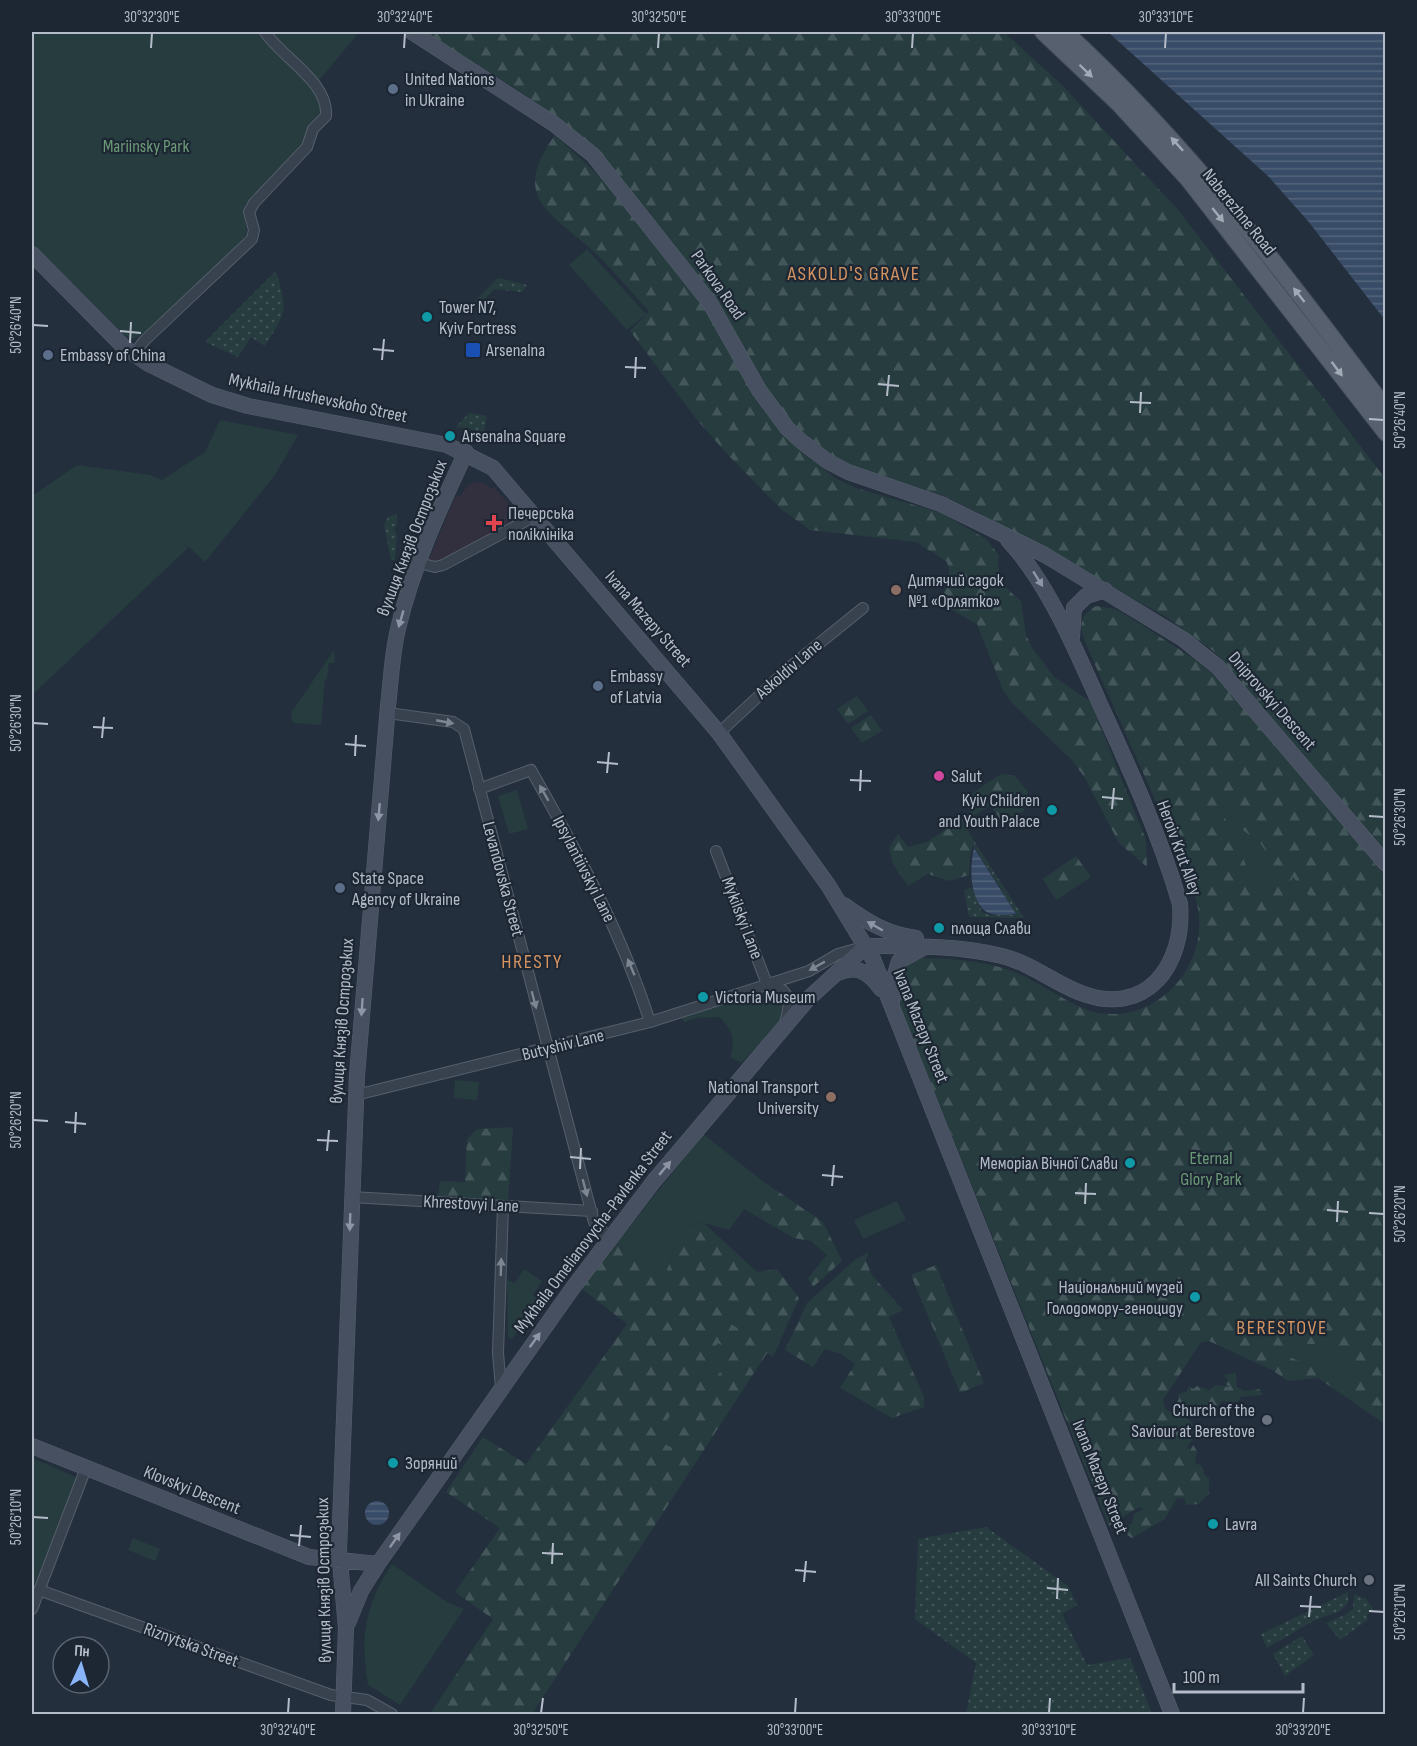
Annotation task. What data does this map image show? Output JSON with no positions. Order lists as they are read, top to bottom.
{
  "streets": {
    "main road": [
      "Naberezhne Road",
      "Parkova Road",
      "Mykhaila Hrushevskoho Street",
      "вулиця Князів Острозьких",
      "Ivana Mazepy Street",
      "Dniprovskyi Descent",
      "Heroiv Krut Alley",
      "Mykhaila Omelianovycha-Pavlenka Street",
      "Klovskyi Descent"
    ],
    "street": [
      "Askoldiv Lane",
      "Ipsylantiivskyi Lane",
      "Levandovska Street",
      "Mykilskyi Lane",
      "Butyshiv Lane",
      "Khrestovyi Lane",
      "Riznytska Street"
    ]
  },
  "crossings": [
    ["Parkova Road", "Dniprovskyi Descent"],
    ["Parkova Road", "Heroiv Krut Alley"],
    ["Mykhaila Hrushevskoho Street", "вулиця Князів Острозьких"],
    ["Mykhaila Hrushevskoho Street", "Ivana Mazepy Street"],
    ["вулиця Князів Острозьких", "Ivana Mazepy Street"],
    ["вулиця Князів Острозьких", "Levandovska Street"],
    ["вулиця Князів Острозьких", "Butyshiv Lane"],
    ["вулиця Князів Острозьких", "Khrestovyi Lane"],
    ["вулиця Князів Острозьких", "Mykhaila Omelianovycha-Pavlenka Street"],
    ["вулиця Князів Острозьких", "Klovskyi Descent"],
    ["вулиця Князів Острозьких", "Riznytska Street"],
    ["Ivana Mazepy Street", "Askoldiv Lane"],
    ["Ivana Mazepy Street", "Heroiv Krut Alley"],
    ["Ivana Mazepy Street", "Butyshiv Lane"],
    ["Ivana Mazepy Street", "Mykhaila Omelianovycha-Pavlenka Street"],
    ["Heroiv Krut Alley", "Butyshiv Lane"],
    ["Heroiv Krut Alley", "Mykhaila Omelianovycha-Pavlenka Street"],
    ["Ipsylantiivskyi Lane", "Levandovska Street"],
    ["Ipsylantiivskyi Lane", "Butyshiv Lane"],
    ["Levandovska Street", "Butyshiv Lane"],
    ["Levandovska Street", "Khrestovyi Lane"],
    ["Levandovska Street", "Mykhaila Omelianovycha-Pavlenka Street"],
    ["Mykilskyi Lane", "Butyshiv Lane"],
    ["Butyshiv Lane", "Mykhaila Omelianovycha-Pavlenka Street"]
  ],
  "one_way": [
    "вулиця Князів Острозьких",
    "Ipsylantiivskyi Lane",
    "Levandovska Street",
    "Mykhaila Omelianovycha-Pavlenka Street"
  ],
  "districts": ["ASKOLD'S GRAVE", "HRESTY", "BERESTOVE"],
  "parks": ["Mariinsky Park", "Eternal Glory Park"],
  "places": {
    "other": [
      "United Nations in Ukraine",
      "Tower N7, Kyiv Fortress",
      "Embassy of China",
      "Arsenalna Square",
      "Дитячий садок №1 «Орлятко»",
      "Embassy of Latvia",
      "Salut",
      "Kyiv Children and Youth Palace",
      "State Space Agency of Ukraine",
      "площа Слави",
      "Victoria Museum",
      "National Transport University",
      "Меморіал Вічної Слави",
      "Національний музей Голодомору-геноциду",
      "Church of the Saviour at Berestove",
      "Зоряний",
      "Lavra",
      "All Saints Church"
    ],
    "transit": ["Arsenalna"],
    "health": ["Печерська поліклініка"]
  },
  "scale_bar": "100 m",
  "north": "top",
  "coordinates": [
    "30°32'30\"E",
    "30°32'40\"E",
    "30°32'50\"E",
    "30°33'00\"E",
    "30°33'10\"E",
    "50°26'40\"N",
    "50°26'30\"N",
    "50°26'20\"N",
    "50°26'10\"N",
    "30°33'20\"E"
  ]
}
